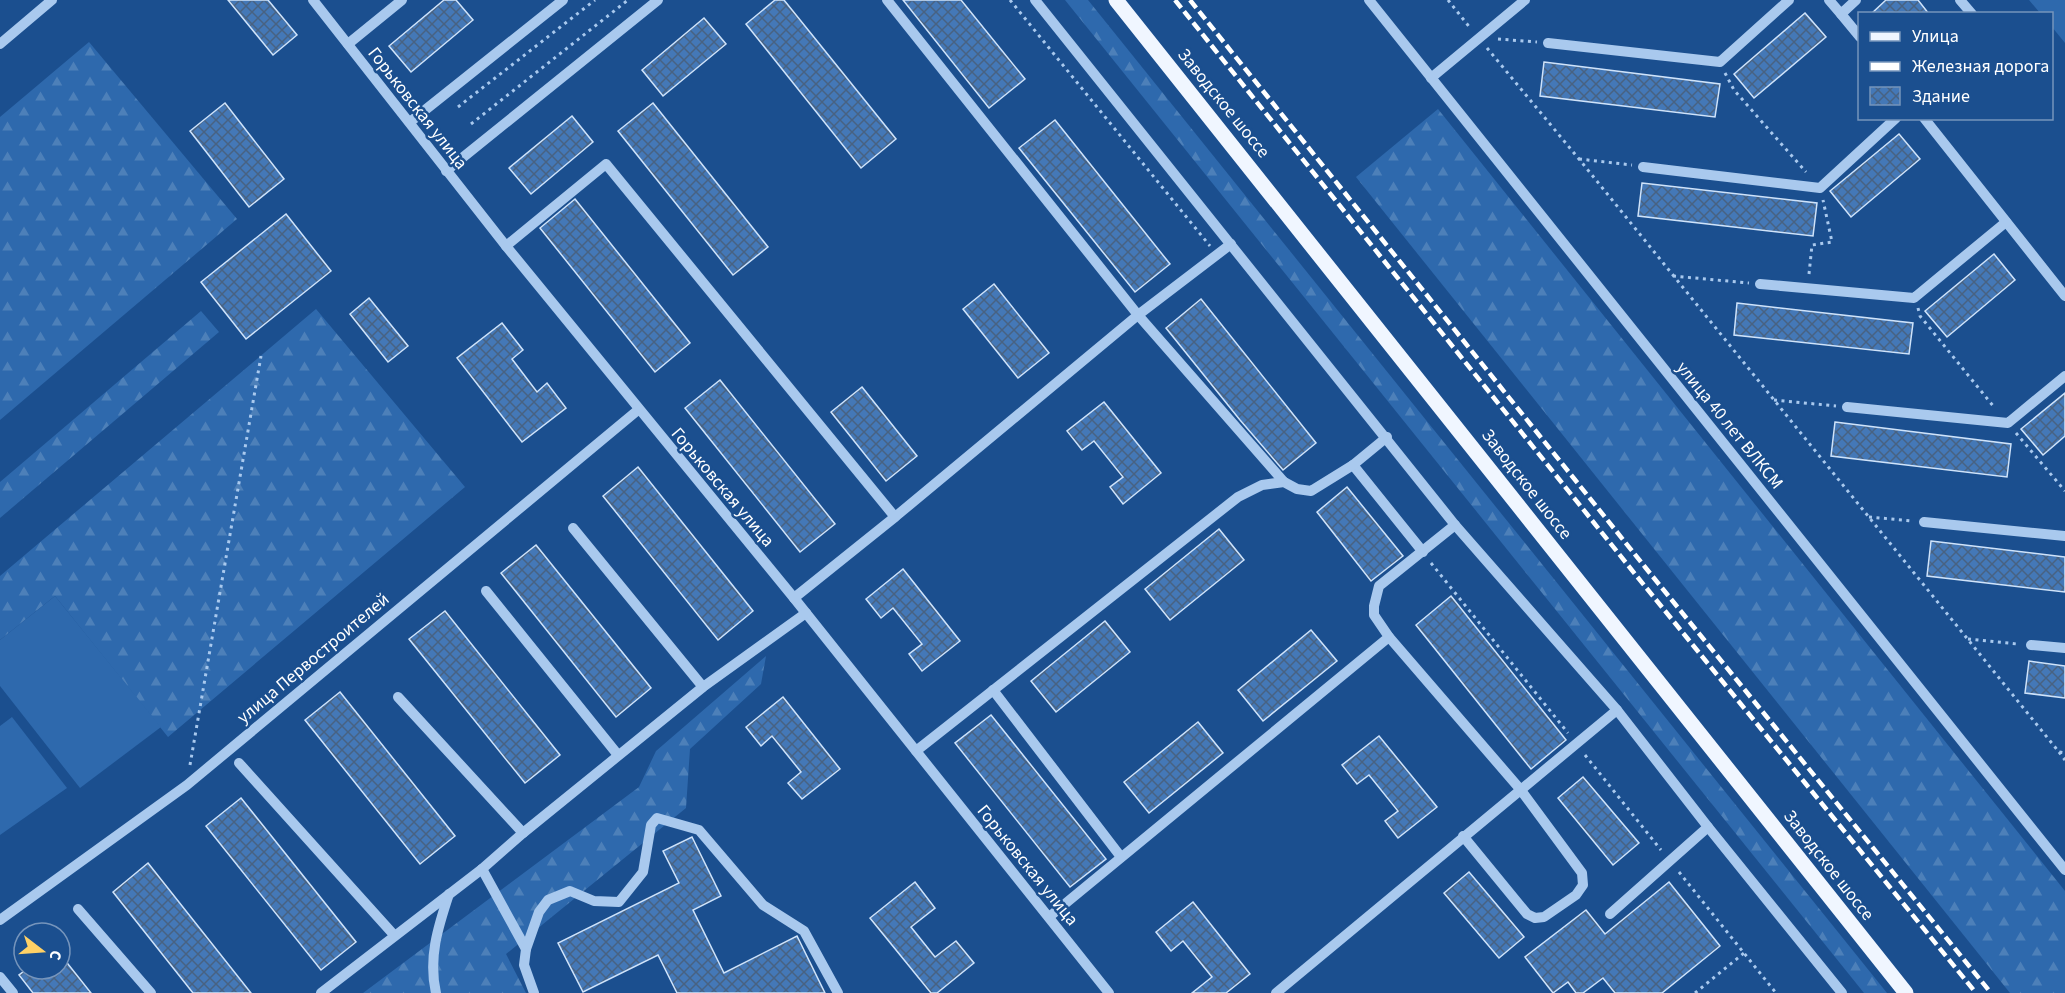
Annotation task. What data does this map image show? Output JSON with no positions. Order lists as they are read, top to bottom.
{
  "streets": {
    "main road": ["Заводское шоссе"],
    "street": ["Горьковская улица", "улица 40 лет ВЛКСМ", "улица Первостроителей"]
  },
  "crossings": [
    ["Горьковская улица", "улица Первостроителей"]
  ],
  "legend": ["Улица", "Железная дорога", "Здание"],
  "north": "right"
}
